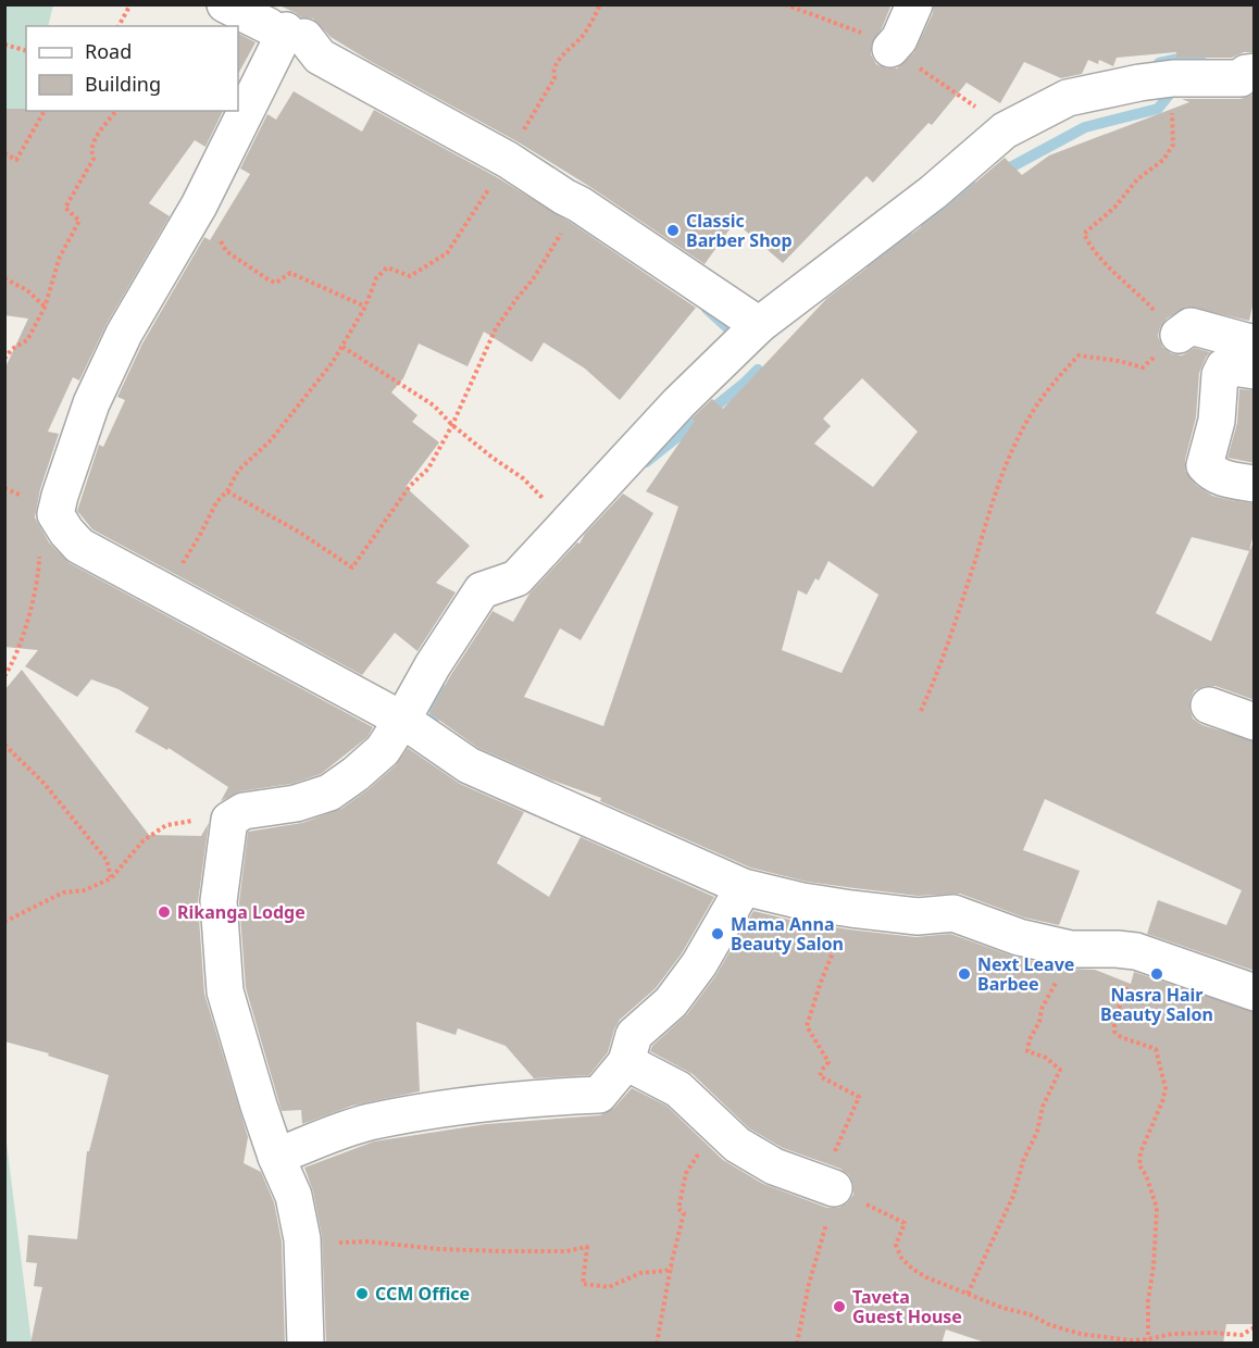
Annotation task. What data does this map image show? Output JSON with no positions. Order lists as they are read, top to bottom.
{
  "places": [
    "Classic Barber Shop",
    "Rikanga Lodge",
    "Mama Anna Beauty Salon",
    "Next Leave Barbee",
    "Nasra Hair Beauty Salon",
    "CCM Office",
    "Taveta Guest House"
  ],
  "legend": ["Road", "Building"]
}
